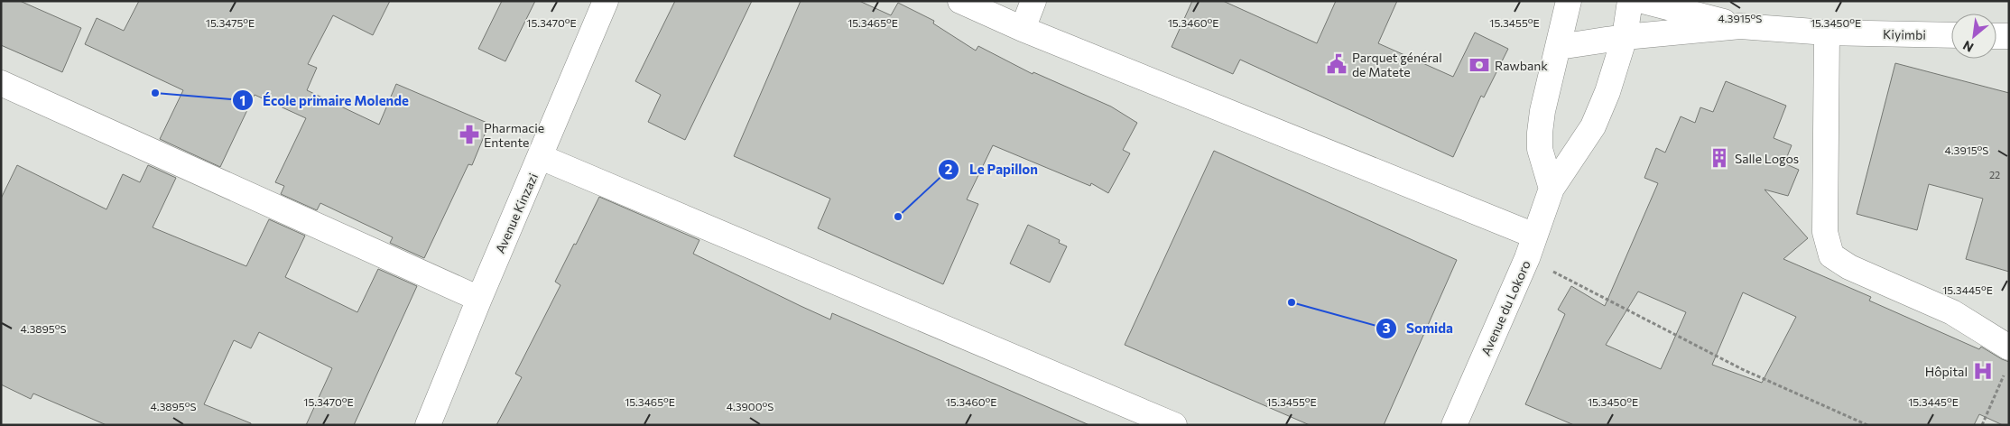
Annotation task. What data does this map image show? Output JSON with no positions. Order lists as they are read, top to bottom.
{
  "streets": {
    "street": ["Kiyimbi", "Avenue Kinzazi", "Avenue du Lokoro"]
  },
  "crossings": [
    ["Kiyimbi", "Avenue du Lokoro"]
  ],
  "places": {
    "public building": ["Parquet général de Matete"],
    "bank": ["Rawbank"],
    "other": ["École primaire Molende", "Le Papillon", "Somida"],
    "pharmacy": ["Pharmacie Entente"],
    "building": ["Salle Logos"],
    "hospital": ["Hôpital"]
  },
  "house_numbers": ["22"],
  "north": "bottom left",
  "coordinates": [
    "4.3915°S",
    "15.3475°E",
    "15.3470°E",
    "15.3465°E",
    "15.3460°E",
    "15.3455°E",
    "15.3450°E",
    "15.3445°E",
    "4.3895°S",
    "4.3900°S"
  ]
}
